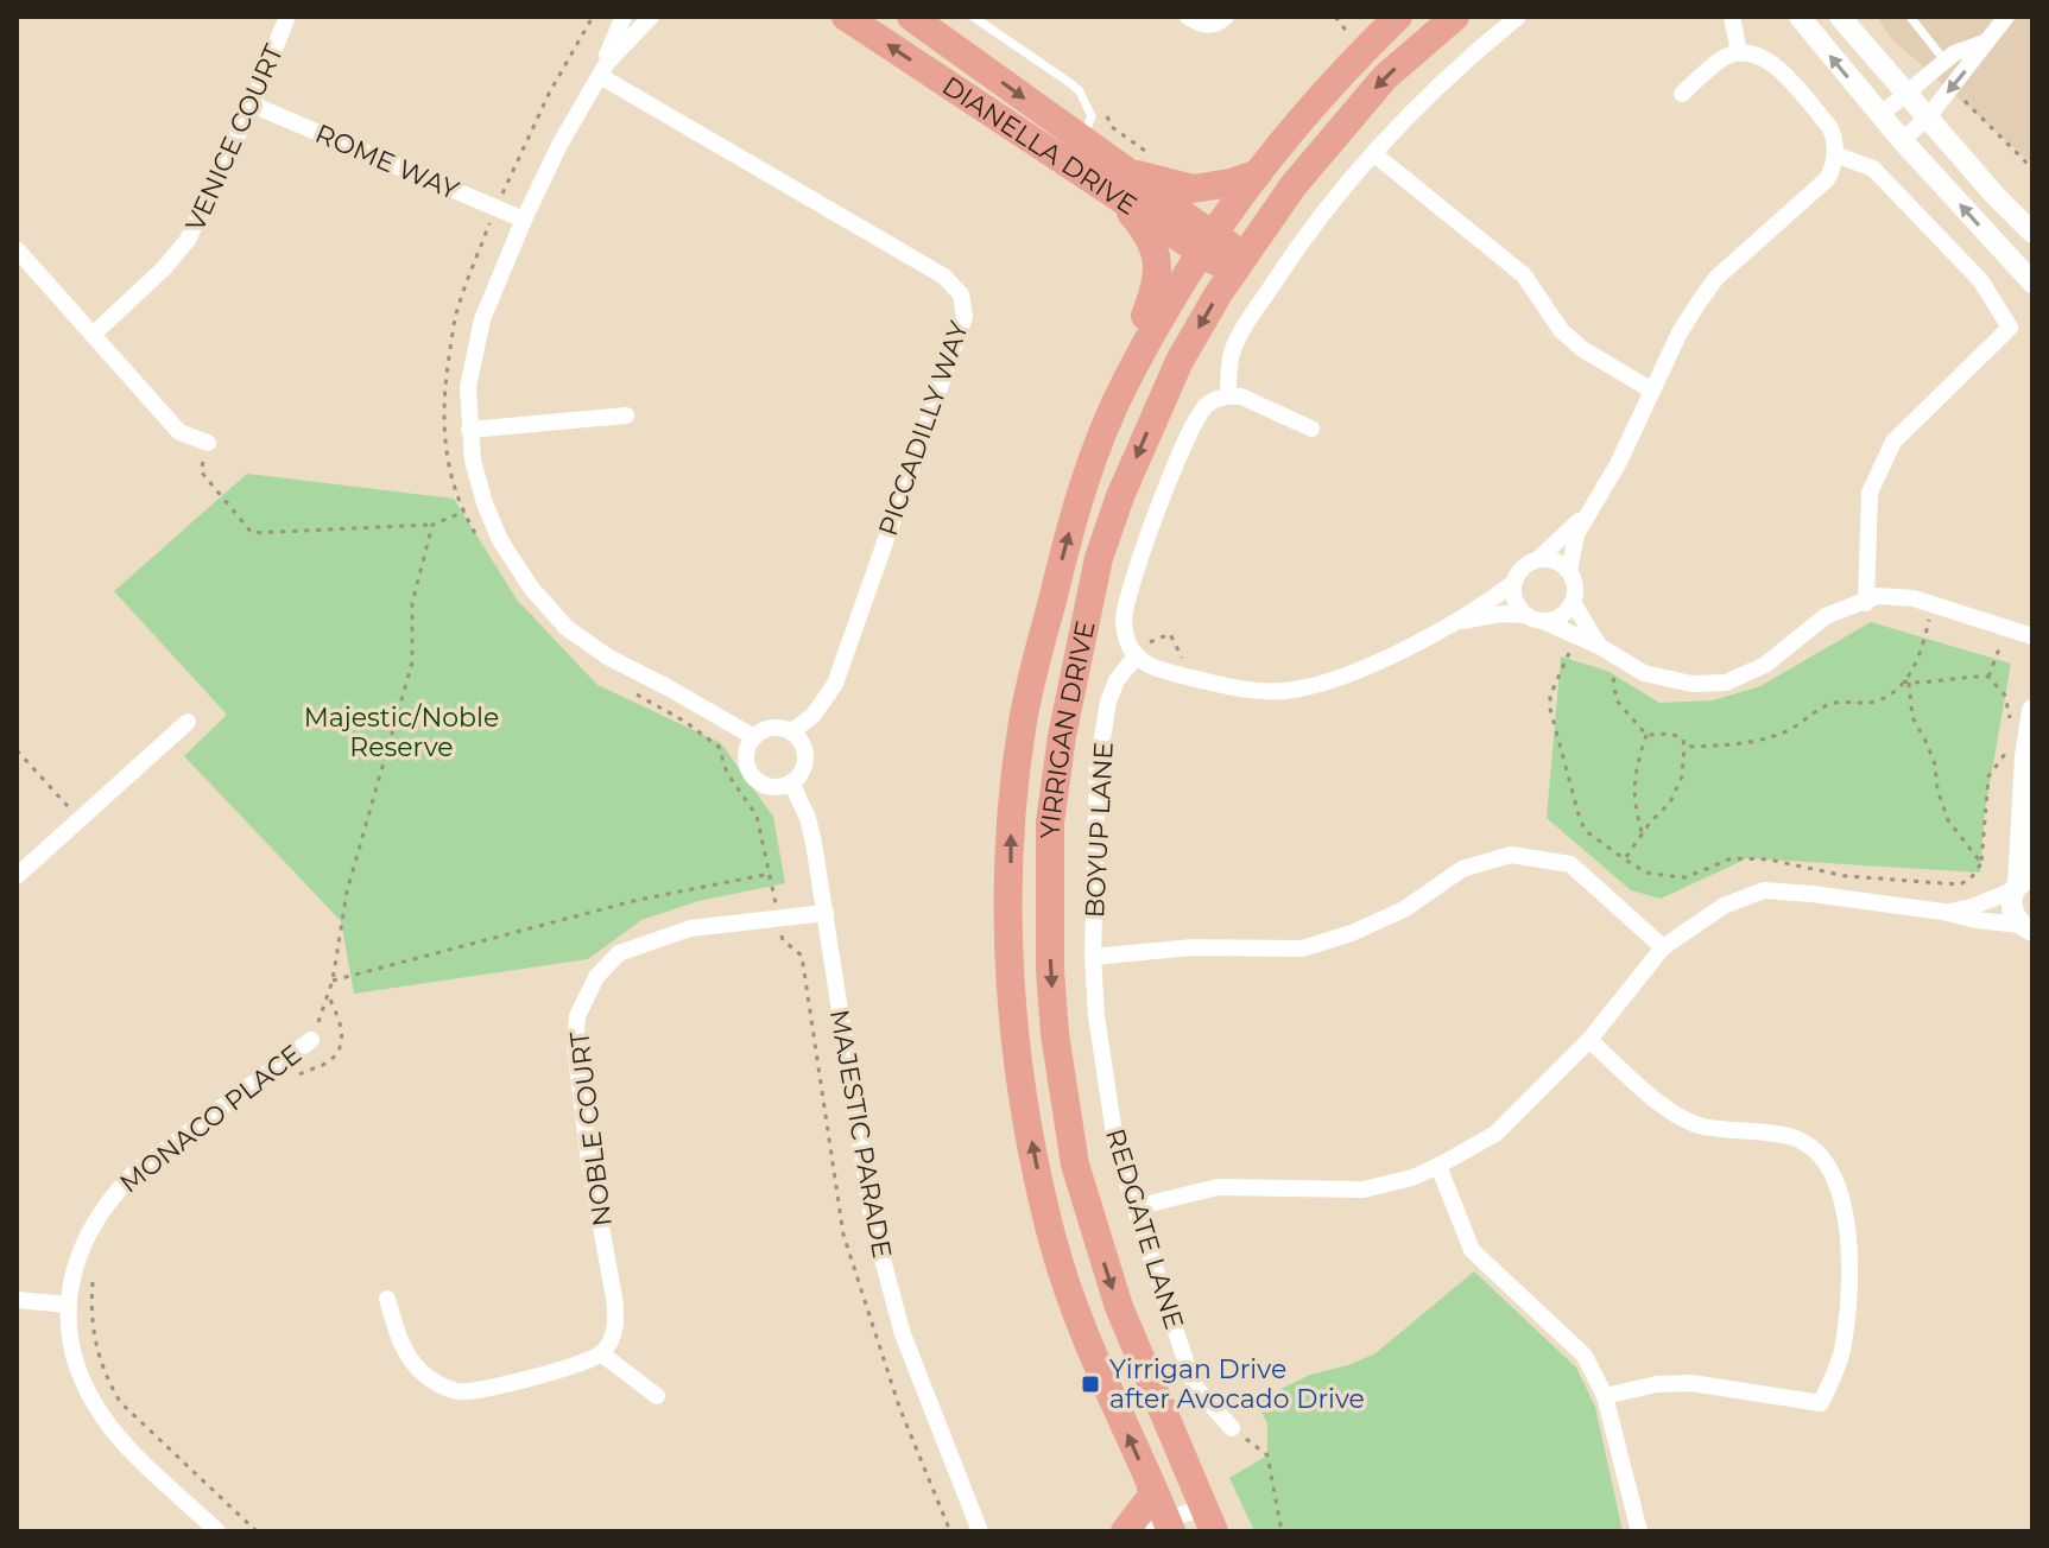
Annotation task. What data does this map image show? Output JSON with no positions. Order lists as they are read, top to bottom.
{
  "streets": {
    "main road": ["DIANELLA DRIVE", "YIRRIGAN DRIVE"],
    "street": [
      "VENICE COURT",
      "ROME WAY",
      "PICCADILLY WAY",
      "BOYUP LANE",
      "MONACO PLACE",
      "NOBLE COURT",
      "MAJESTIC PARADE",
      "REDGATE LANE"
    ]
  },
  "crossings": [
    ["VENICE COURT", "ROME WAY"],
    ["DIANELLA DRIVE", "YIRRIGAN DRIVE"],
    ["PICCADILLY WAY", "MAJESTIC PARADE"],
    ["BOYUP LANE", "REDGATE LANE"],
    ["NOBLE COURT", "MAJESTIC PARADE"]
  ],
  "parks": ["Majestic/Noble Reserve"],
  "places": {
    "transit": ["Yirrigan Drive after Avocado Drive"]
  }
}
